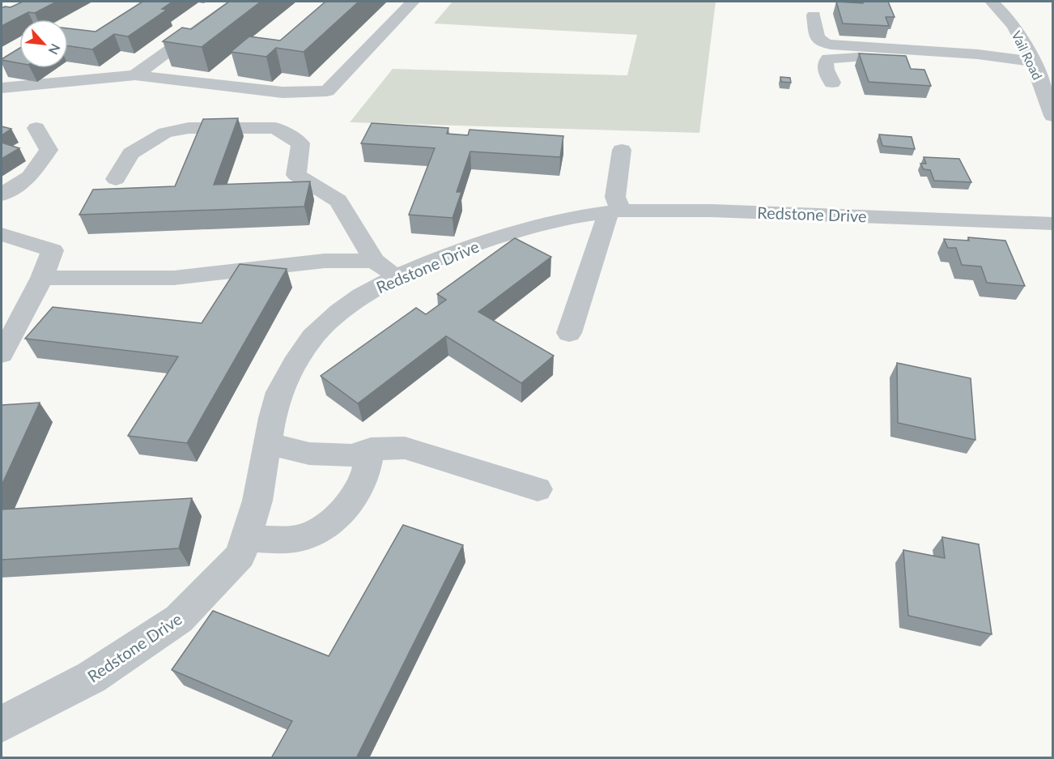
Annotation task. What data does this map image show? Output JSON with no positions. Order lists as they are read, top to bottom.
{
  "streets": {
    "street": ["Vail Road", "Redstone Drive"]
  },
  "north": "bottom right"
}
